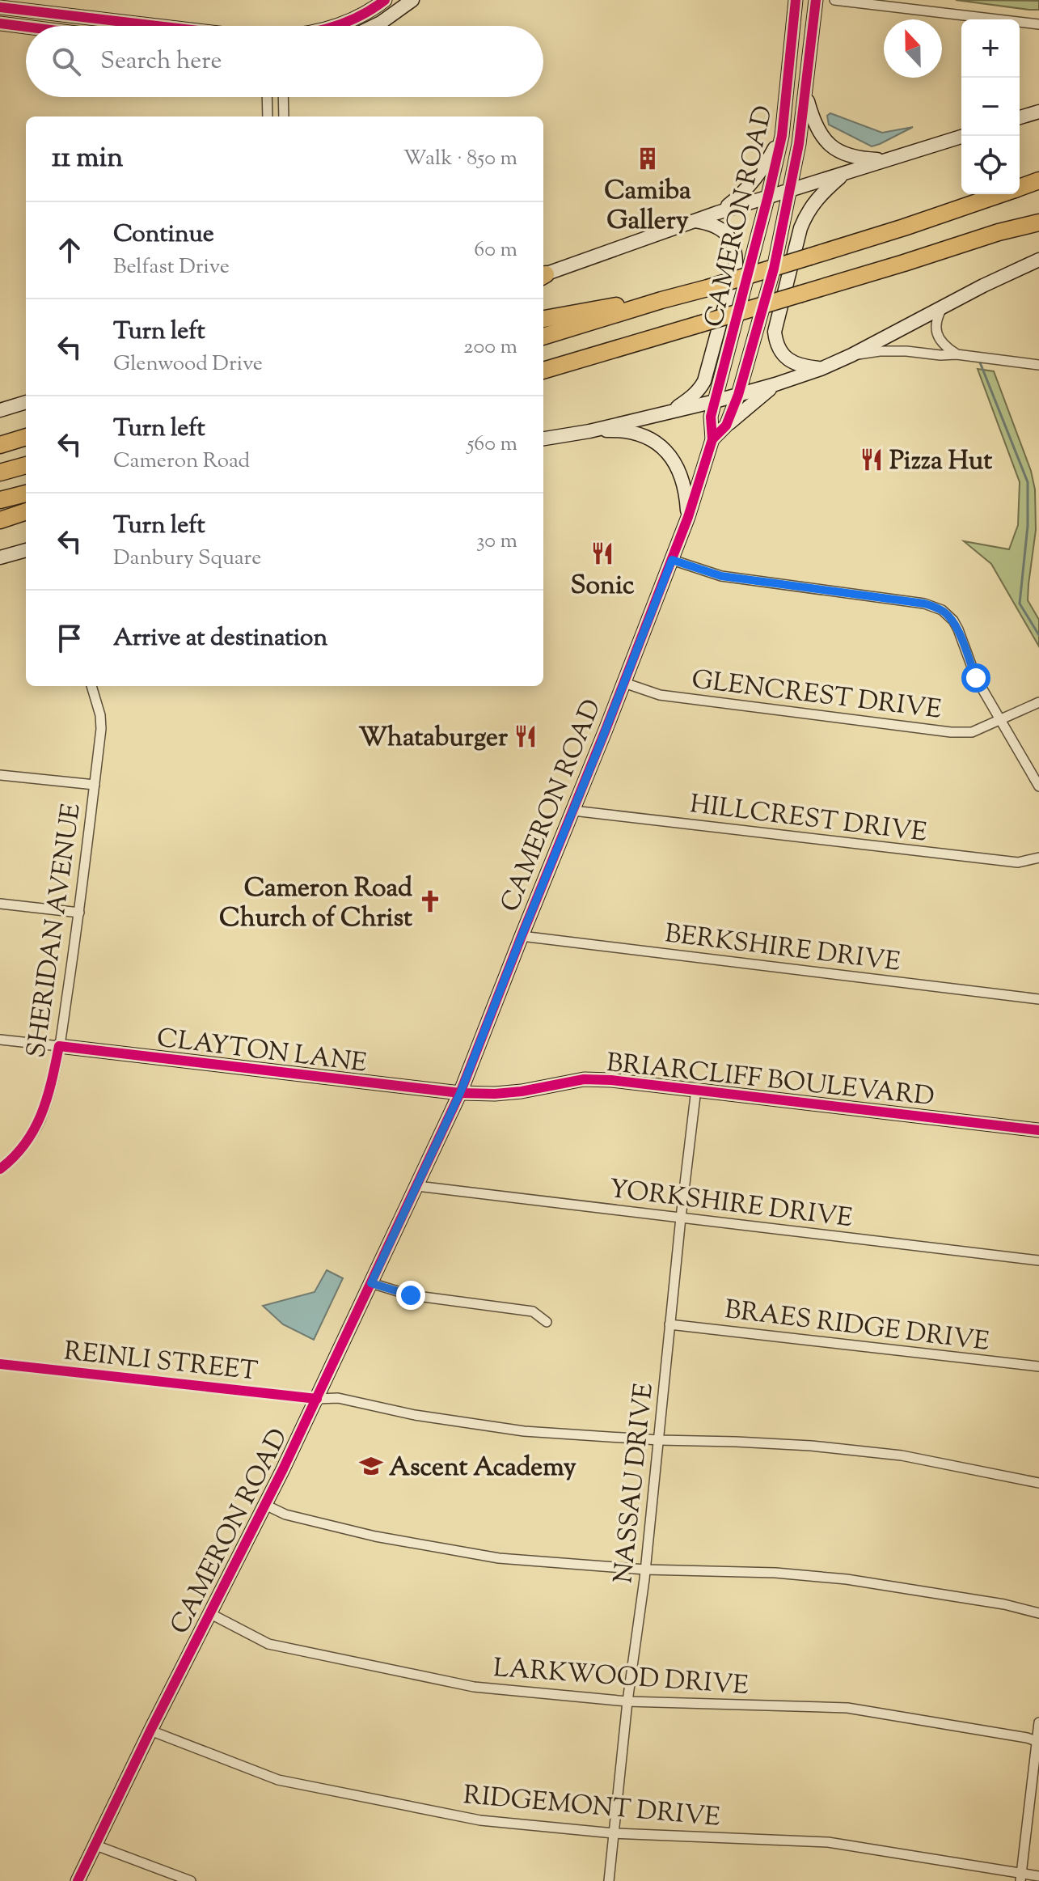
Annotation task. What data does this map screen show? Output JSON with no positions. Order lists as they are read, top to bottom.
{
  "streets": {
    "main road": ["CAMERON ROAD", "CLAYTON LANE", "BRIARCLIFF BOULEVARD"],
    "street": [
      "GLENCREST DRIVE",
      "HILLCREST DRIVE",
      "SHERIDAN AVENUE",
      "BERKSHIRE DRIVE",
      "YORKSHIRE DRIVE",
      "BRAES RIDGE DRIVE",
      "REINLI STREET",
      "NASSAU DRIVE",
      "LARKWOOD DRIVE",
      "RIDGEMONT DRIVE"
    ]
  },
  "crossings": [
    ["CAMERON ROAD", "GLENCREST DRIVE"],
    ["CAMERON ROAD", "HILLCREST DRIVE"],
    ["CAMERON ROAD", "BERKSHIRE DRIVE"],
    ["CAMERON ROAD", "CLAYTON LANE"],
    ["CAMERON ROAD", "BRIARCLIFF BOULEVARD"],
    ["CAMERON ROAD", "YORKSHIRE DRIVE"],
    ["CAMERON ROAD", "REINLI STREET"],
    ["CAMERON ROAD", "LARKWOOD DRIVE"],
    ["CAMERON ROAD", "RIDGEMONT DRIVE"],
    ["SHERIDAN AVENUE", "CLAYTON LANE"],
    ["CLAYTON LANE", "BRIARCLIFF BOULEVARD"],
    ["BRIARCLIFF BOULEVARD", "NASSAU DRIVE"],
    ["YORKSHIRE DRIVE", "NASSAU DRIVE"],
    ["BRAES RIDGE DRIVE", "NASSAU DRIVE"],
    ["REINLI STREET", "NASSAU DRIVE"],
    ["NASSAU DRIVE", "LARKWOOD DRIVE"],
    ["NASSAU DRIVE", "RIDGEMONT DRIVE"]
  ],
  "places": {
    "building": ["Camiba Gallery"],
    "restaurant": ["Pizza Hut", "Sonic", "Whataburger"],
    "church": ["Cameron Road Church of Christ"],
    "school or university": ["Ascent Academy"]
  },
  "north": "top",
  "page": {
    "map_buttons": ["+", "−"],
    "search": "Search here",
    "heading": ["11 min", "Walk · 850 m"],
    "list": [
      ["Continue", "Belfast Drive", "60 m"],
      ["Turn left", "Glenwood Drive", "200 m"],
      ["Turn left", "Cameron Road", "560 m"],
      ["Turn left", "Danbury Square", "30 m"],
      "Arrive at destination"
    ]
  }
}
